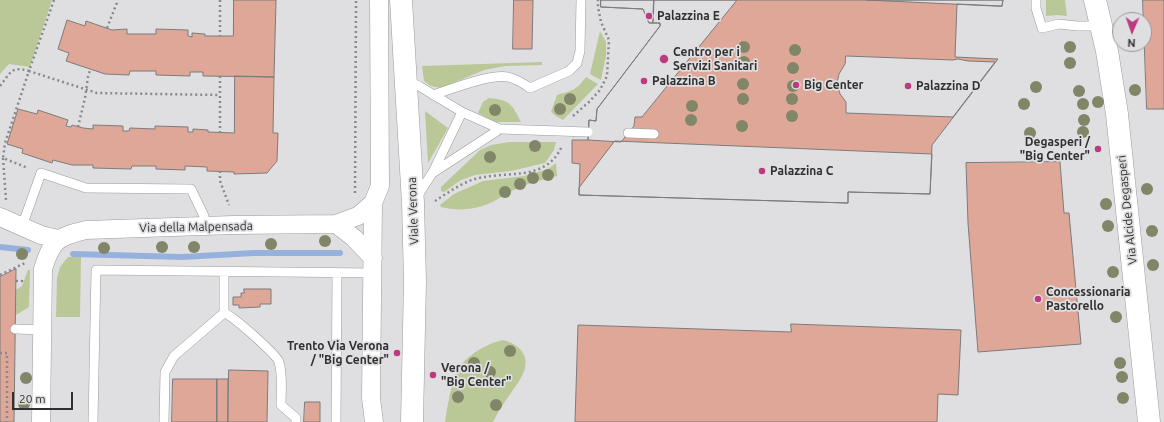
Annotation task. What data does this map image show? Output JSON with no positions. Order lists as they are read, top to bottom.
{
  "streets": {
    "street": ["Via Alcide Degasperi", "Viale Verona", "Via della Malpensada"]
  },
  "places": [
    "Palazzina E",
    "Centro per i Servizi Sanitari",
    "Palazzina B",
    "Big Center",
    "Palazzina D",
    "Degasperi / \"Big Center\"",
    "Palazzina C",
    "Concessionaria Pastorello",
    "Trento Via Verona / \"Big Center\"",
    "Verona / \"Big Center\""
  ],
  "scale_bar": "20 m",
  "north": "bottom"
}
